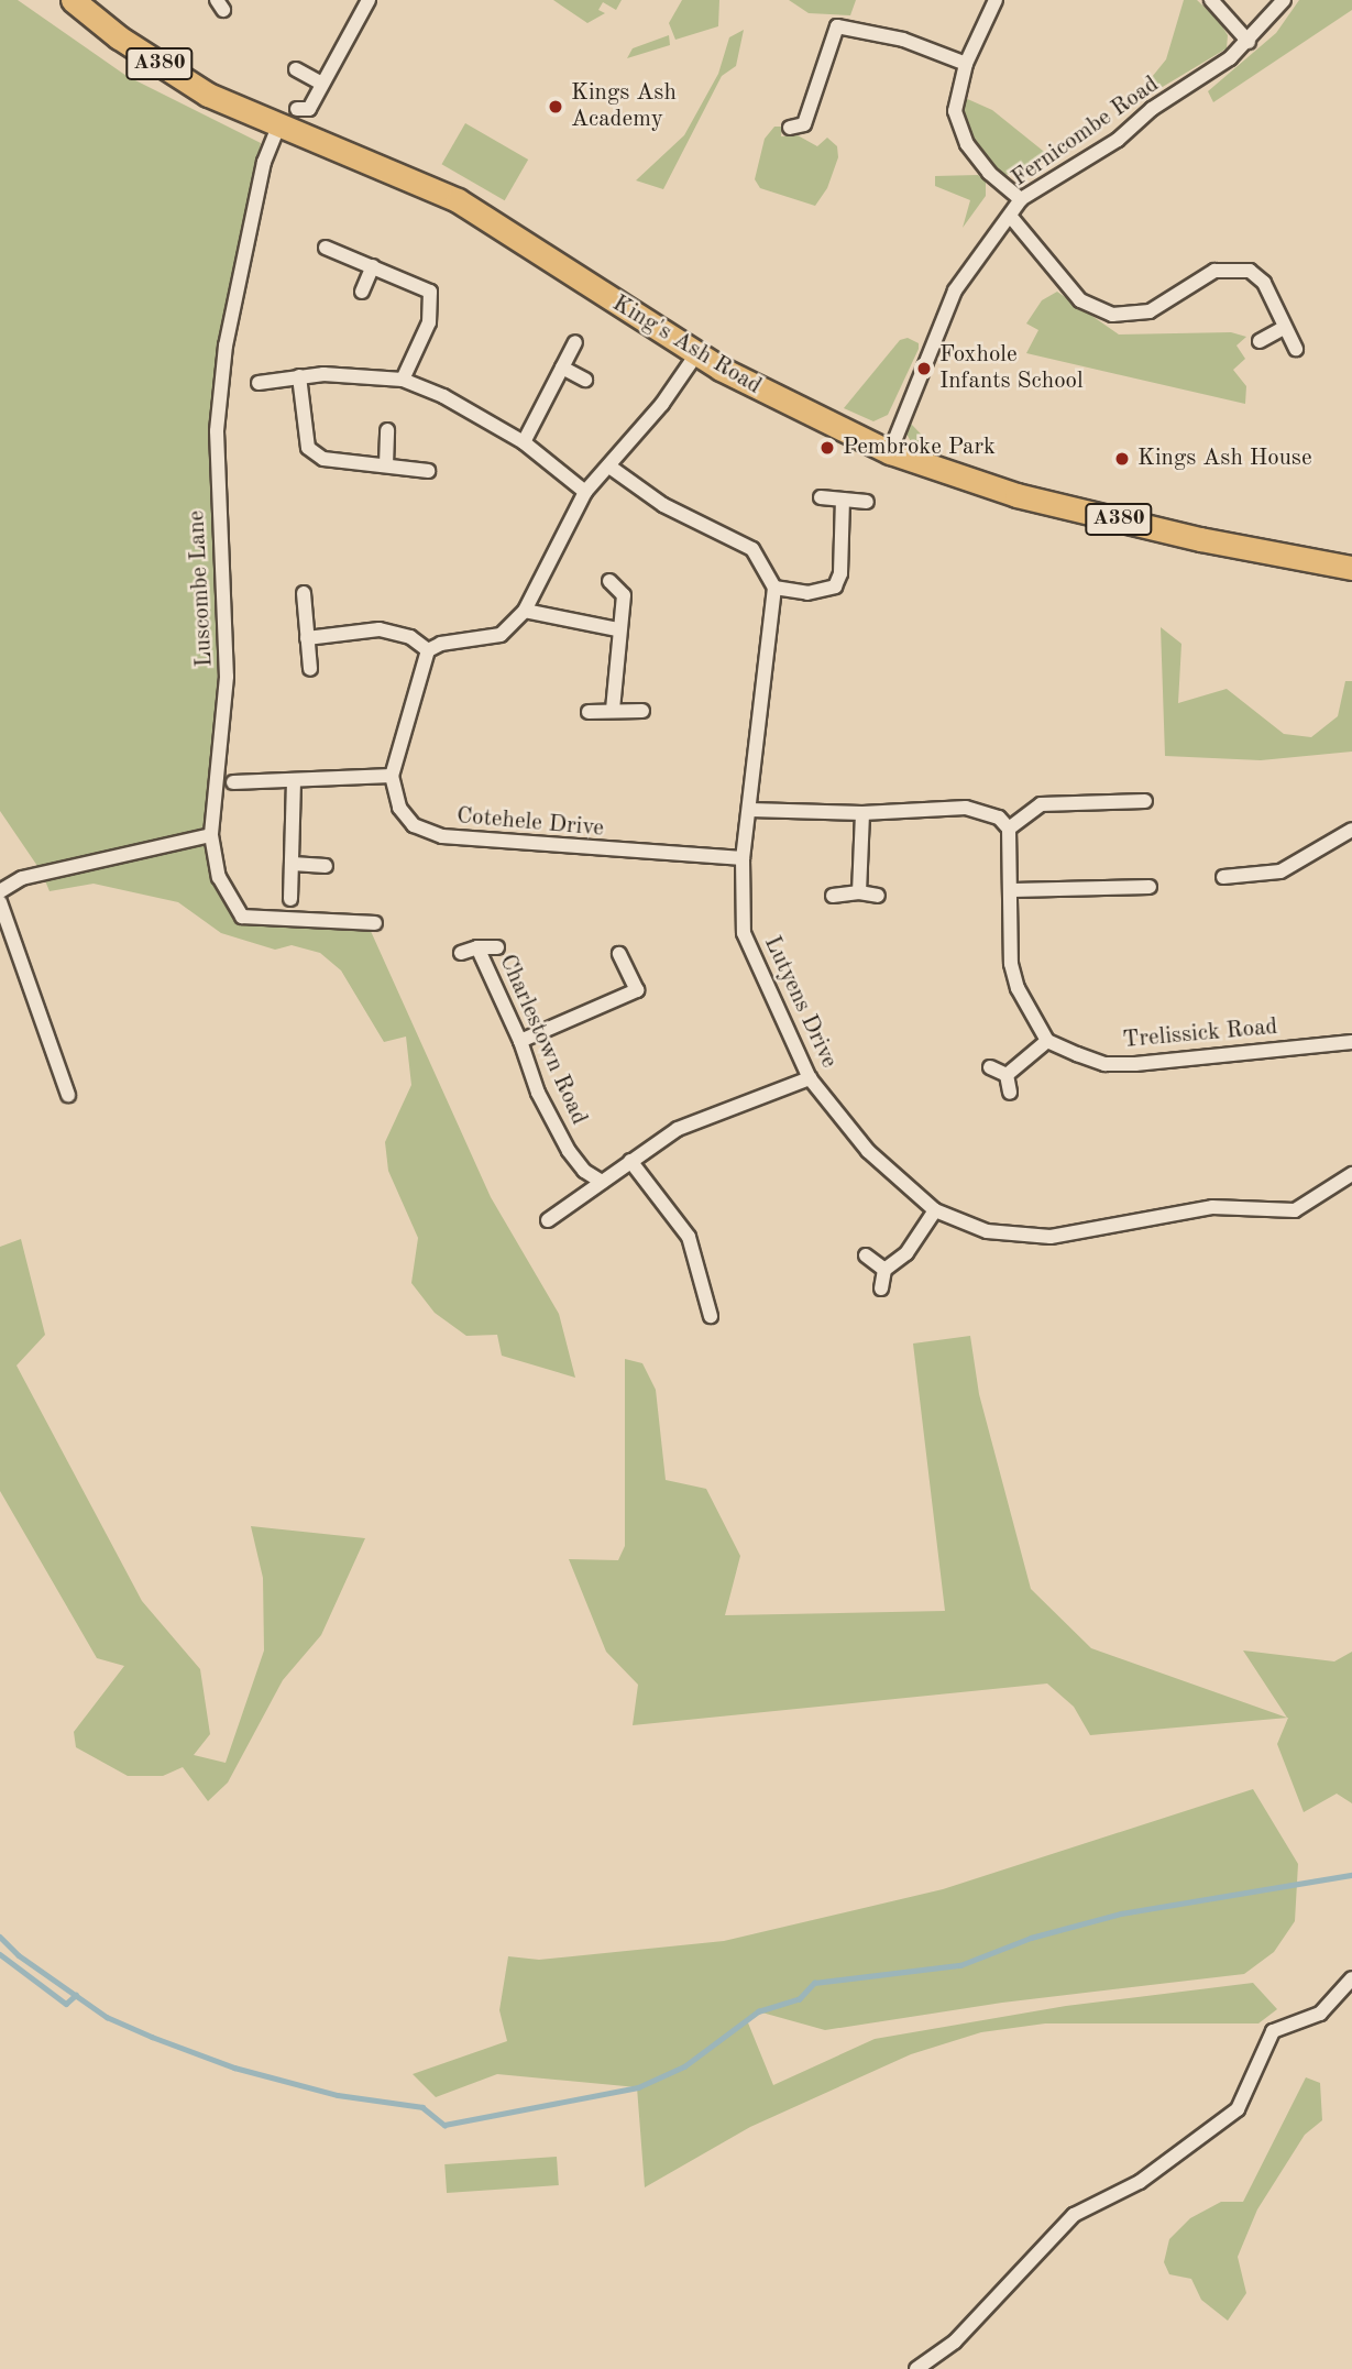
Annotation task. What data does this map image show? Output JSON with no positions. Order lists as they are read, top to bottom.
{
  "streets": {
    "highway": ["A380", "King's Ash Road"],
    "street": [
      "Fernicombe Road",
      "Luscombe Lane",
      "Cotehele Drive",
      "Lutyens Drive",
      "Trelissick Road",
      "Charlestown Road"
    ]
  },
  "crossings": [
    ["Fernicombe Road", "King's Ash Road"],
    ["King's Ash Road", "Luscombe Lane"],
    ["Cotehele Drive", "Lutyens Drive"]
  ],
  "places": [
    "Kings Ash Academy",
    "Foxhole Infants School",
    "Pembroke Park",
    "Kings Ash House"
  ]
}
